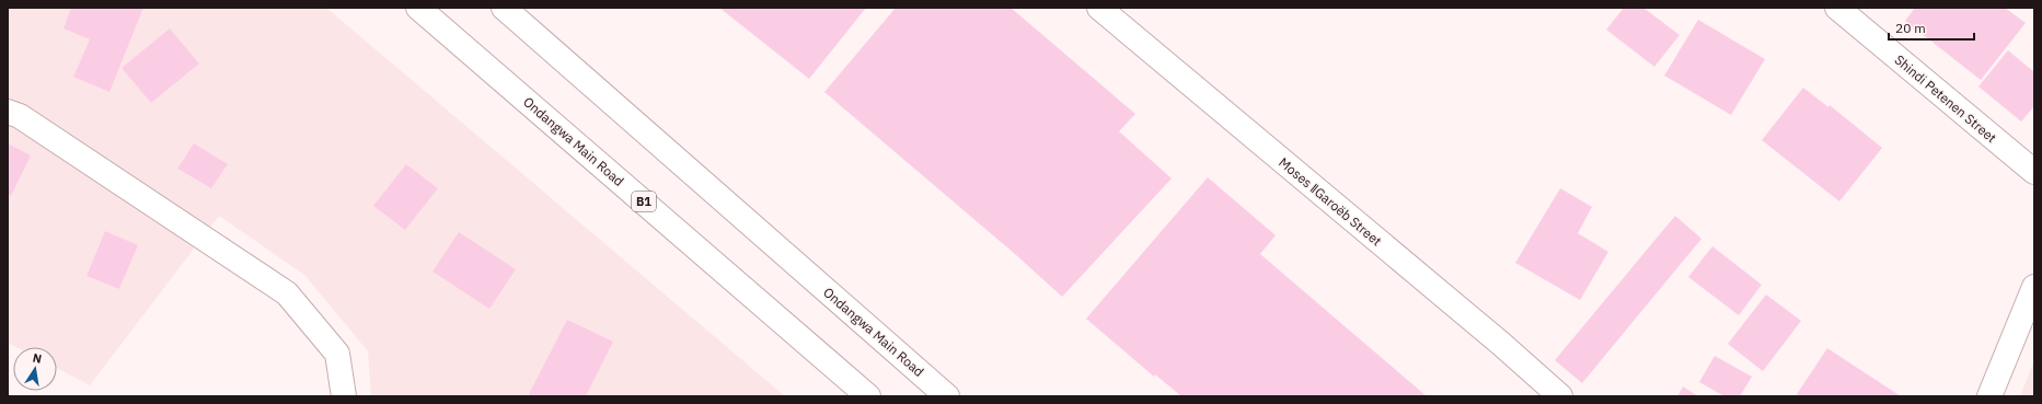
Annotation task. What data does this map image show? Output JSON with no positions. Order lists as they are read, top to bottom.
{
  "streets": {
    "street": [
      "Shindi Petenen Street",
      "Ondangwa Main Road",
      "B1",
      "Moses ǁGaroëb Street"
    ]
  },
  "scale_bar": "20 m",
  "north": "top"
}
